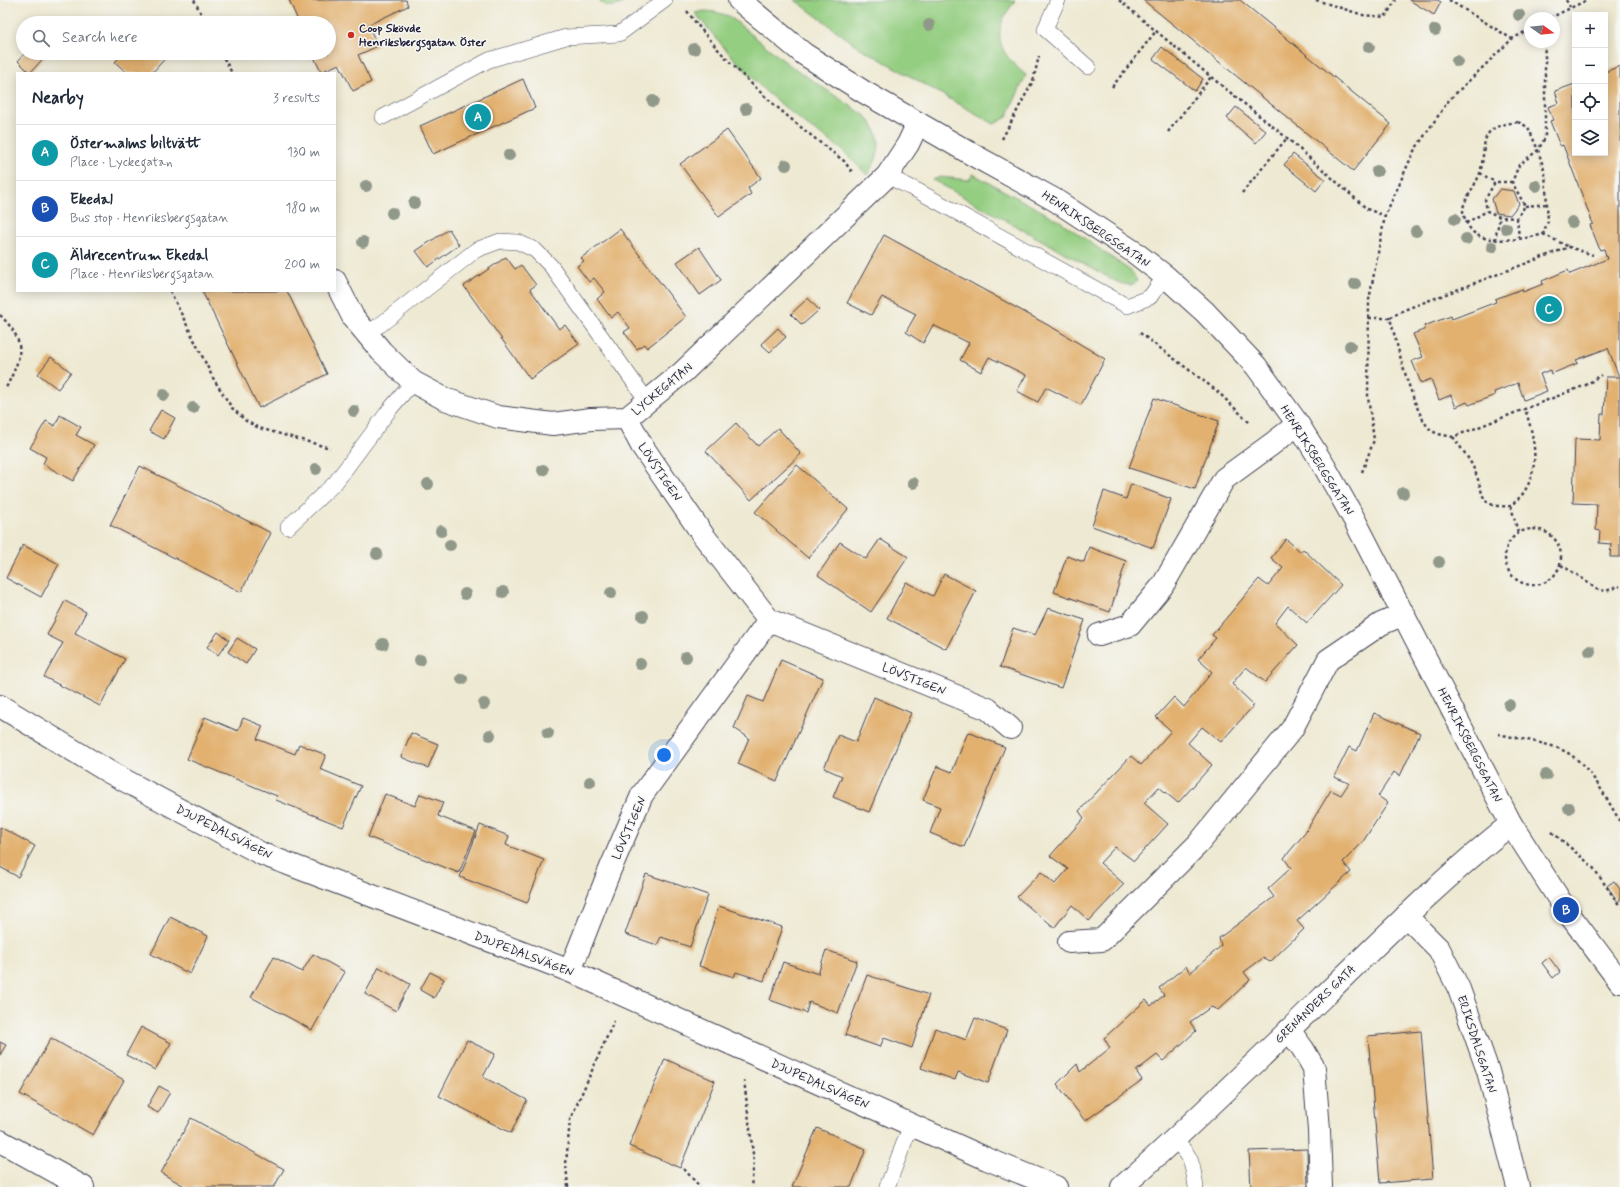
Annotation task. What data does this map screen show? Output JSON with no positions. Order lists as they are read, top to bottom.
{
  "streets": {
    "street": [
      "HENRIKSBERGSGATAN",
      "LYCKEGATAN",
      "LÖVSTIGEN",
      "DJUPEDALSVÄGEN",
      "GRENANDERS GATA",
      "ERIKSDALSGATAN"
    ]
  },
  "crossings": [
    ["HENRIKSBERGSGATAN", "LYCKEGATAN"],
    ["HENRIKSBERGSGATAN", "GRENANDERS GATA"],
    ["LYCKEGATAN", "LÖVSTIGEN"],
    ["LÖVSTIGEN", "DJUPEDALSVÄGEN"],
    ["GRENANDERS GATA", "ERIKSDALSGATAN"]
  ],
  "places": ["Coop Skövde Henriksbergsgatan Öster"],
  "north": "right",
  "page": {
    "map_buttons": ["+", "−"],
    "search": "Search here",
    "heading": ["Nearby", "3 results"],
    "pins": ["A", "C", "B"],
    "list": [
      {
        "mark": "A",
        "name": "Östermalms biltvätt",
        "note": "Place · Lyckegatan",
        "value": "130 m"
      },
      {
        "mark": "B",
        "name": "Ekedal",
        "note": "Bus stop · Henriksbergsgatan",
        "value": "180 m"
      },
      {
        "mark": "C",
        "name": "Äldrecentrum Ekedal",
        "note": "Place · Henriksbergsgatan",
        "value": "200 m"
      }
    ]
  }
}
